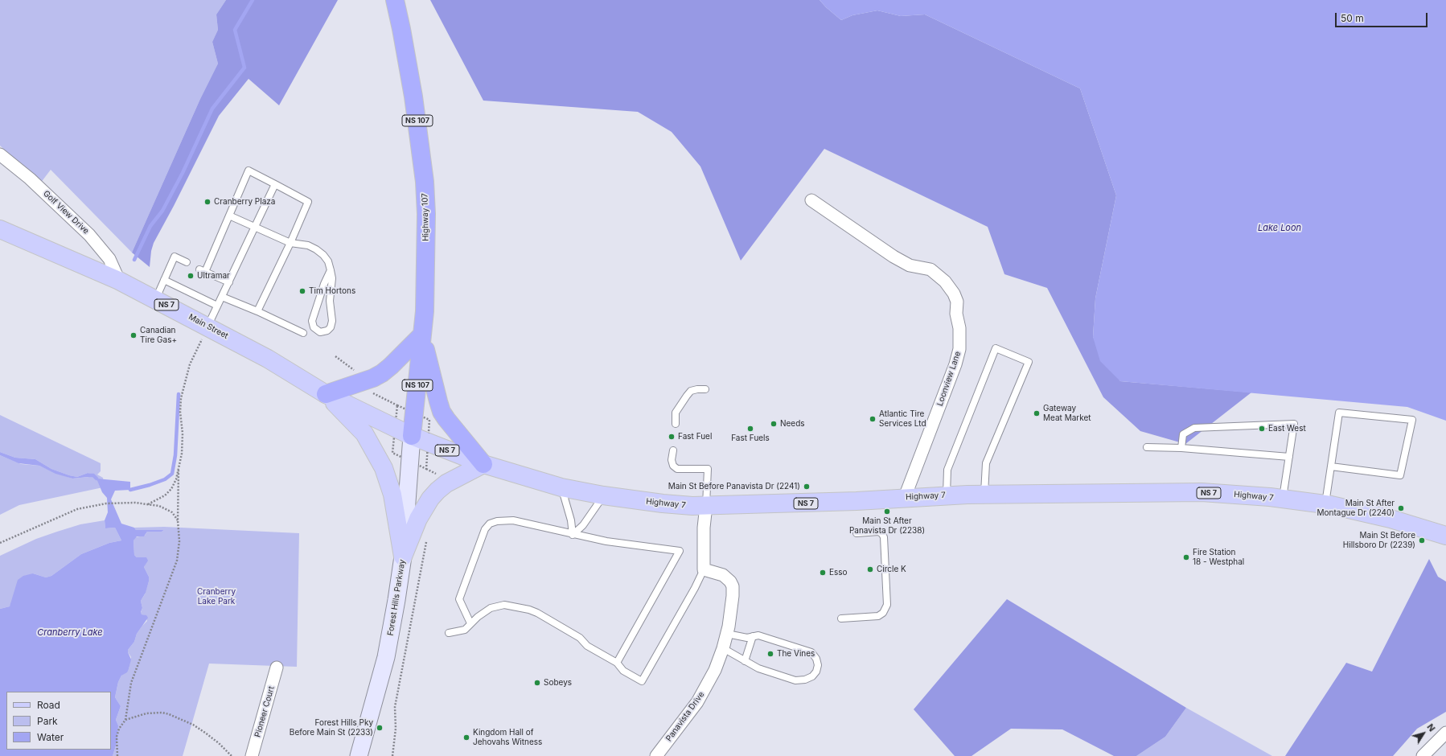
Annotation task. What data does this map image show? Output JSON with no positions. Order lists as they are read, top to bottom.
{
  "streets": {
    "highway": ["NS 107", "Highway 107"],
    "main road": [
      "NS 7",
      "Main Street",
      "Highway 7",
      "Forest Hills Parkway"
    ],
    "street": [
      "Golf View Drive",
      "Loonview Lane",
      "Pioneer Court",
      "Panavista Drive"
    ]
  },
  "crossings": [
    ["Golf View Drive", "Main Street"],
    ["Highway 107", "Main Street"],
    ["Highway 107", "Highway 7"],
    ["Highway 107", "Forest Hills Parkway"],
    ["Main Street", "Highway 7"],
    ["Main Street", "Forest Hills Parkway"],
    ["Loonview Lane", "Highway 7"],
    ["Highway 7", "Forest Hills Parkway"]
  ],
  "water": ["Lake Loon", "Cranberry Lake"],
  "parks": ["Cranberry Lake Park"],
  "places": [
    "Cranberry Plaza",
    "Ultramar",
    "Tim Hortons",
    "Canadian Tire Gas+",
    "Gateway Meat Market",
    "Atlantic Tire Services Ltd",
    "Needs",
    "Fast Fuels",
    "East West",
    "Fast Fuel",
    "Main St Before Panavista Dr (2241)",
    "Main St After Montague Dr (2240)",
    "Main St After Panavista Dr (2238)",
    "Main St Before Hillsboro Dr (2239)",
    "Fire Station 18 - Westphal",
    "Circle K",
    "Esso",
    "The Vines",
    "Sobeys",
    "Forest Hills Pky Before Main St (2233)",
    "Kingdom Hall of Jehovahs Witness"
  ],
  "legend": ["Road", "Park", "Water"],
  "scale_bar": "50 m",
  "north": "top right"
}
